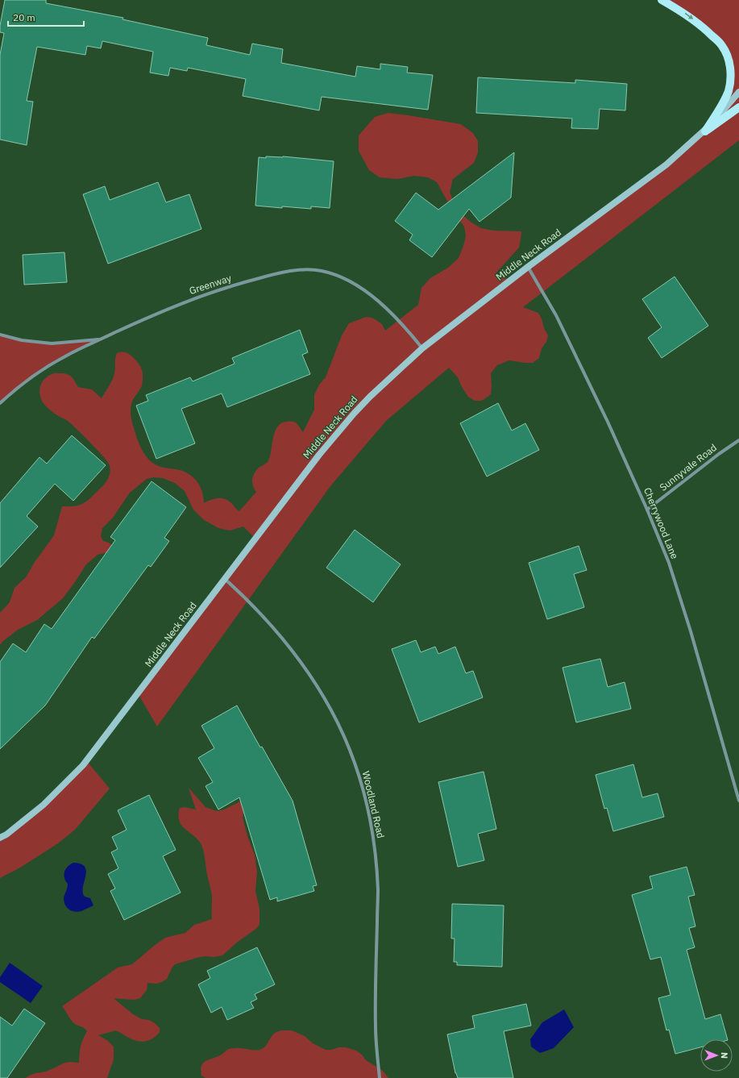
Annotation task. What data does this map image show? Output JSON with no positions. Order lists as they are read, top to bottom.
{
  "streets": {
    "main road": ["Middle Neck Road"],
    "street": [
      "Greenway",
      "Sunnyvale Road",
      "Cherrywood Lane",
      "Woodland Road"
    ]
  },
  "crossings": [
    ["Middle Neck Road", "Greenway"],
    ["Middle Neck Road", "Cherrywood Lane"],
    ["Middle Neck Road", "Woodland Road"],
    ["Sunnyvale Road", "Cherrywood Lane"]
  ],
  "scale_bar": "20 m",
  "north": "right"
}
